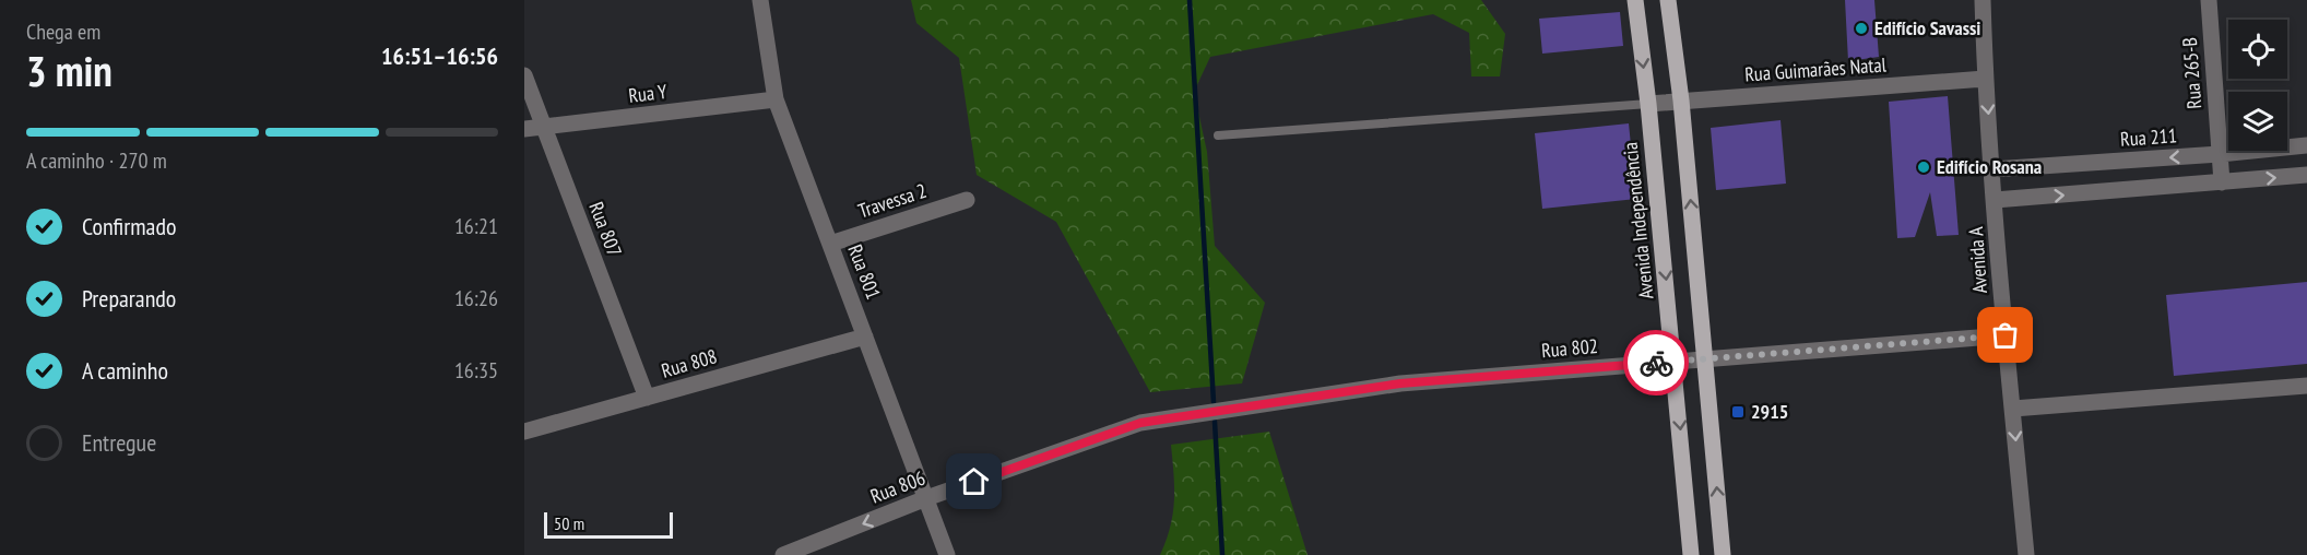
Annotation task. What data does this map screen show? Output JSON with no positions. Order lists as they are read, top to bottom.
{
  "streets": {
    "main road": ["Avenida Independência"],
    "street": [
      "Rua Guimarães Natal",
      "Rua 265-B",
      "Rua Y",
      "Rua 211",
      "Travessa 2",
      "Rua 807",
      "Avenida A",
      "Rua 801",
      "Rua 802",
      "Rua 808",
      "Rua 806"
    ]
  },
  "crossings": [
    ["Rua Guimarães Natal", "Avenida Independência"],
    ["Rua Guimarães Natal", "Avenida A"],
    ["Rua 265-B", "Rua 211"],
    ["Rua Y", "Rua 807"],
    ["Rua Y", "Rua 801"],
    ["Rua 211", "Avenida A"],
    ["Travessa 2", "Rua 801"],
    ["Avenida Independência", "Rua 802"],
    ["Rua 807", "Rua 808"],
    ["Avenida A", "Rua 802"],
    ["Rua 801", "Rua 808"],
    ["Rua 801", "Rua 806"],
    ["Rua 802", "Rua 806"]
  ],
  "one_way": ["Avenida A", "Rua 806"],
  "places": {
    "other": ["Edifício Savassi", "Edifício Rosana"],
    "transit": ["2915"]
  },
  "scale_bar": "50 m",
  "page": {
    "heading": ["3 min", "Chega em", "16:51–16:56"],
    "bar": "A caminho · 270 m",
    "list": [
      ["Confirmado", "16:21"],
      ["Preparando", "16:26"],
      ["A caminho", "16:35"],
      "Entregue"
    ],
    "scale": "50 m"
  }
}
